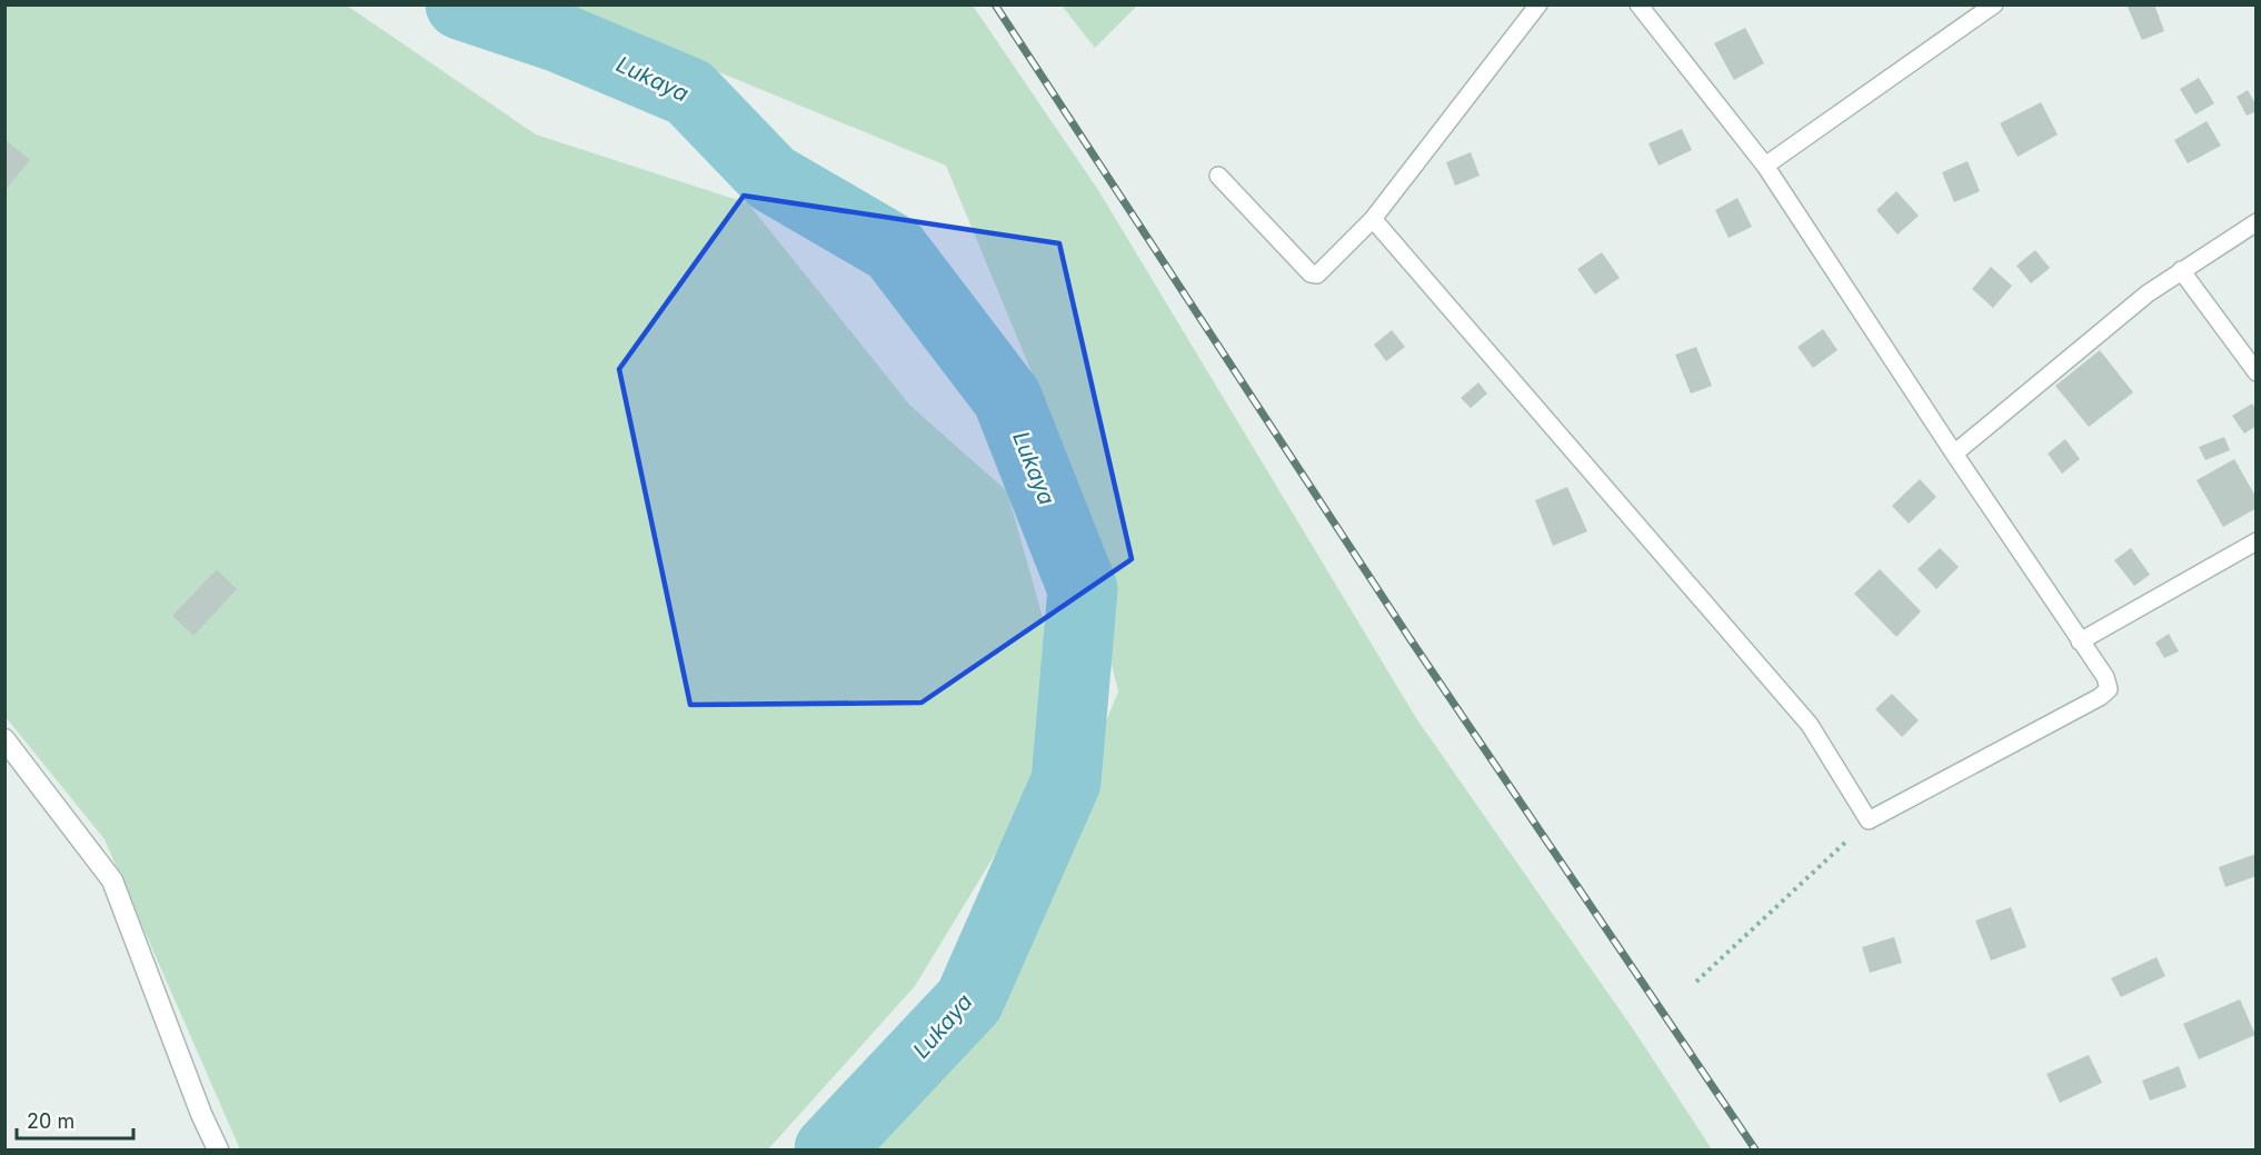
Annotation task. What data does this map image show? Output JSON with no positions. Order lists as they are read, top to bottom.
{
  "water": ["Lukaya"],
  "scale_bar": "20 m"
}
